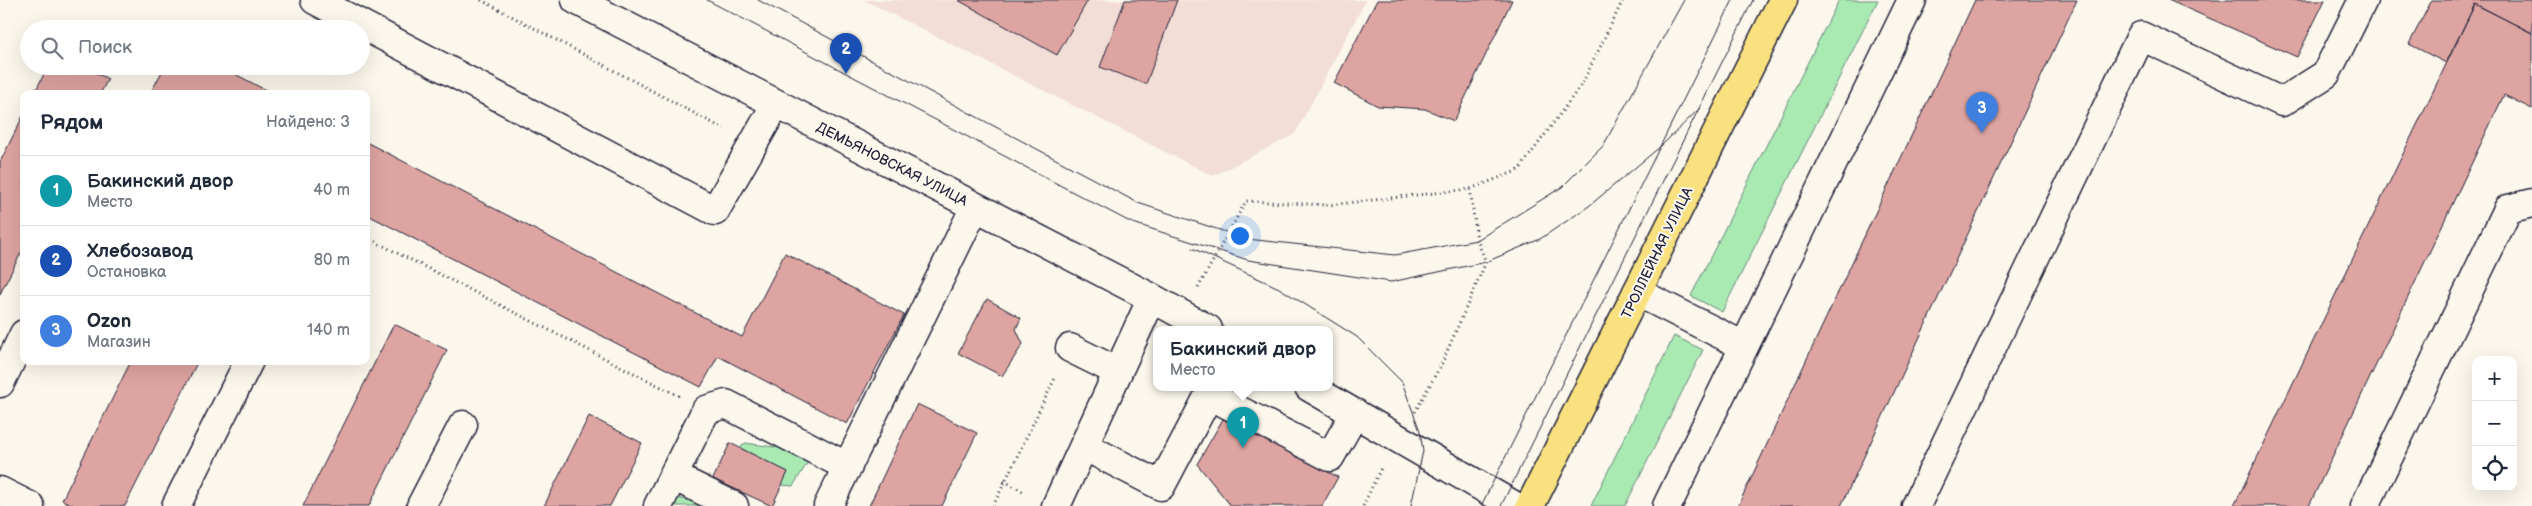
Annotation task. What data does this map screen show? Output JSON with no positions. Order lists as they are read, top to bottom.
{
  "streets": {
    "main road": ["ТРОЛЛЕЙНАЯ УЛИЦА"],
    "street": ["ДЕМЬЯНОВСКАЯ УЛИЦА"]
  },
  "page": {
    "search": "Поиск",
    "pins": ["2", "3", "1"],
    "heading": ["Рядом", "Найдено: 3"],
    "list": [
      {
        "mark": "1",
        "name": "Бакинский двор",
        "note": "Место",
        "value": "40 m"
      },
      {
        "mark": "2",
        "name": "Хлебозавод",
        "note": "Остановка",
        "value": "80 m"
      },
      {
        "mark": "3",
        "name": "Ozon",
        "note": "Магазин",
        "value": "140 m"
      }
    ],
    "popup": ["Бакинский двор", "Место"],
    "map_buttons": ["+", "−"]
  }
}
